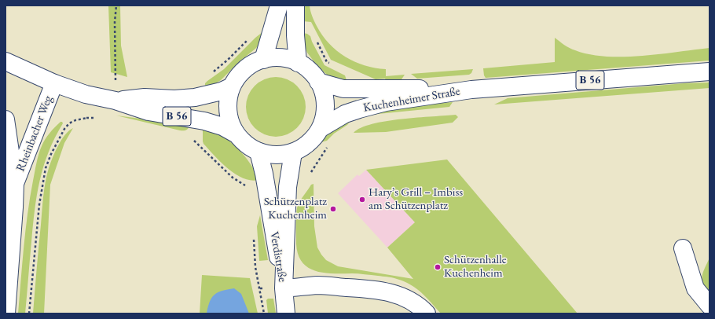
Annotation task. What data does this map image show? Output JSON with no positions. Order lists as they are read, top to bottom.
{
  "streets": {
    "main road": [
      "B 56",
      "Kuchenheimer Straße",
      "Rheinbacher Weg",
      "Verdistraße"
    ]
  },
  "crossings": [
    ["B 56", "Kuchenheimer Straße"],
    ["B 56", "Rheinbacher Weg"],
    ["B 56", "Verdistraße"],
    ["Kuchenheimer Straße", "Verdistraße"]
  ],
  "places": ["Hary’s Grill – Imbiss am Schützenplatz", "Schützenplatz Kuchenheim", "Schützenhalle Kuchenheim"]
}
